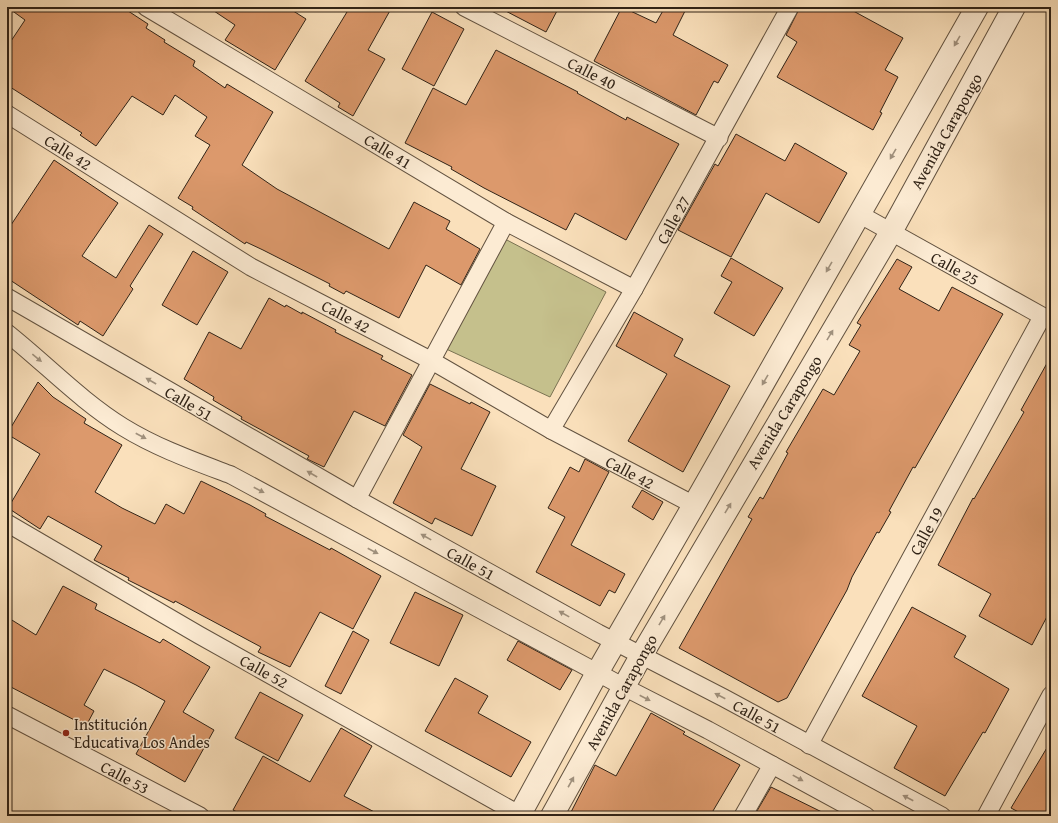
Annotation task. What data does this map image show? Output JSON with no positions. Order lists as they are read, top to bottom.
{
  "streets": {
    "street": [
      "Calle 40",
      "Avenida Carapongo",
      "Calle 41",
      "Calle 42",
      "Calle 27",
      "Calle 25",
      "Calle 51",
      "Calle 19",
      "Calle 52",
      "Calle 53"
    ]
  },
  "crossings": [
    ["Calle 40", "Calle 27"],
    ["Avenida Carapongo", "Calle 42"],
    ["Avenida Carapongo", "Calle 25"],
    ["Avenida Carapongo", "Calle 51"],
    ["Avenida Carapongo", "Calle 52"],
    ["Calle 41", "Calle 27"],
    ["Calle 42", "Calle 27"],
    ["Calle 25", "Calle 19"],
    ["Calle 51", "Calle 19"]
  ],
  "places": ["Institución Educativa Los Andes"]
}
